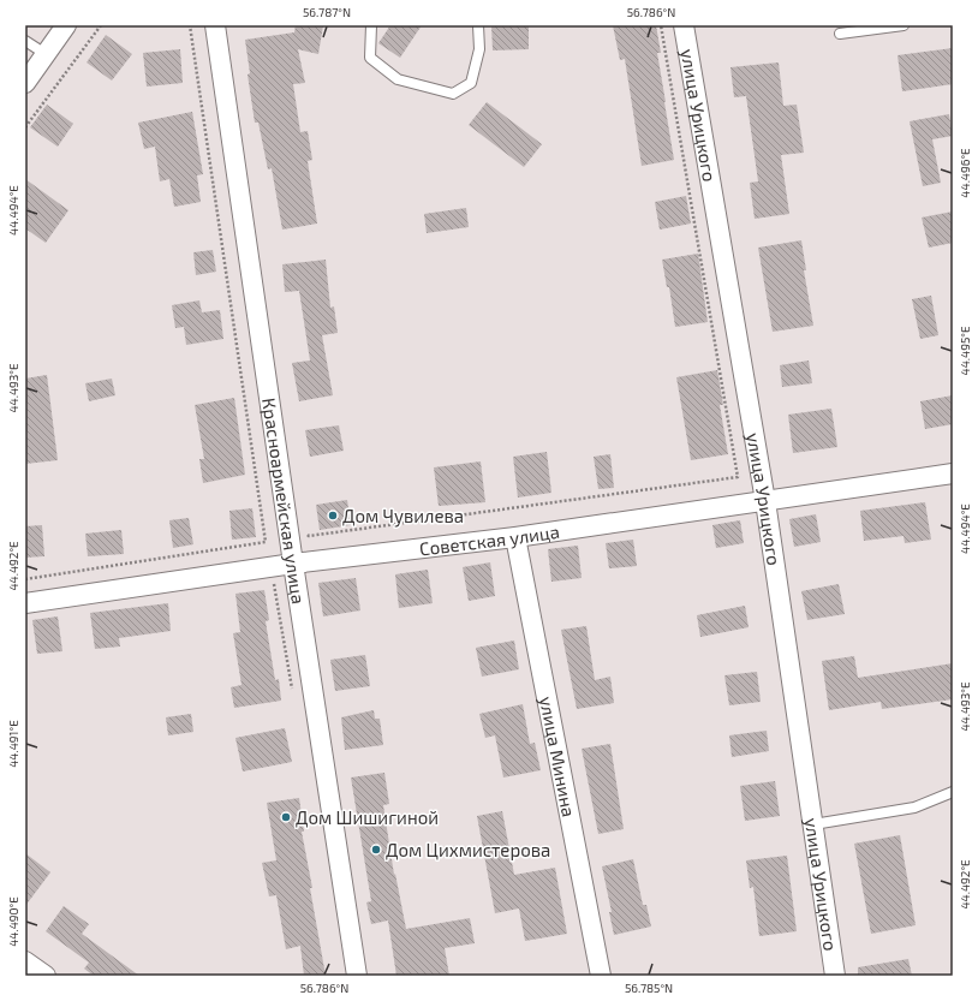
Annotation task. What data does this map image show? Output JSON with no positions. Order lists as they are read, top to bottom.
{
  "streets": {
    "street": [
      "улица Урицкого",
      "Красноармейская улица",
      "Советская улица",
      "улица Минина"
    ]
  },
  "crossings": [
    ["улица Урицкого", "Советская улица"],
    ["Красноармейская улица", "Советская улица"],
    ["Советская улица", "улица Минина"]
  ],
  "places": ["Дом Чувилева", "Дом Шишигиной", "Дом Цихмистерова"],
  "coordinates": [
    "56.787°N",
    "56.786°N",
    "44.496°E",
    "44.494°E",
    "44.495°E",
    "44.493°E",
    "44.492°E",
    "44.491°E",
    "44.490°E",
    "56.785°N"
  ]
}
